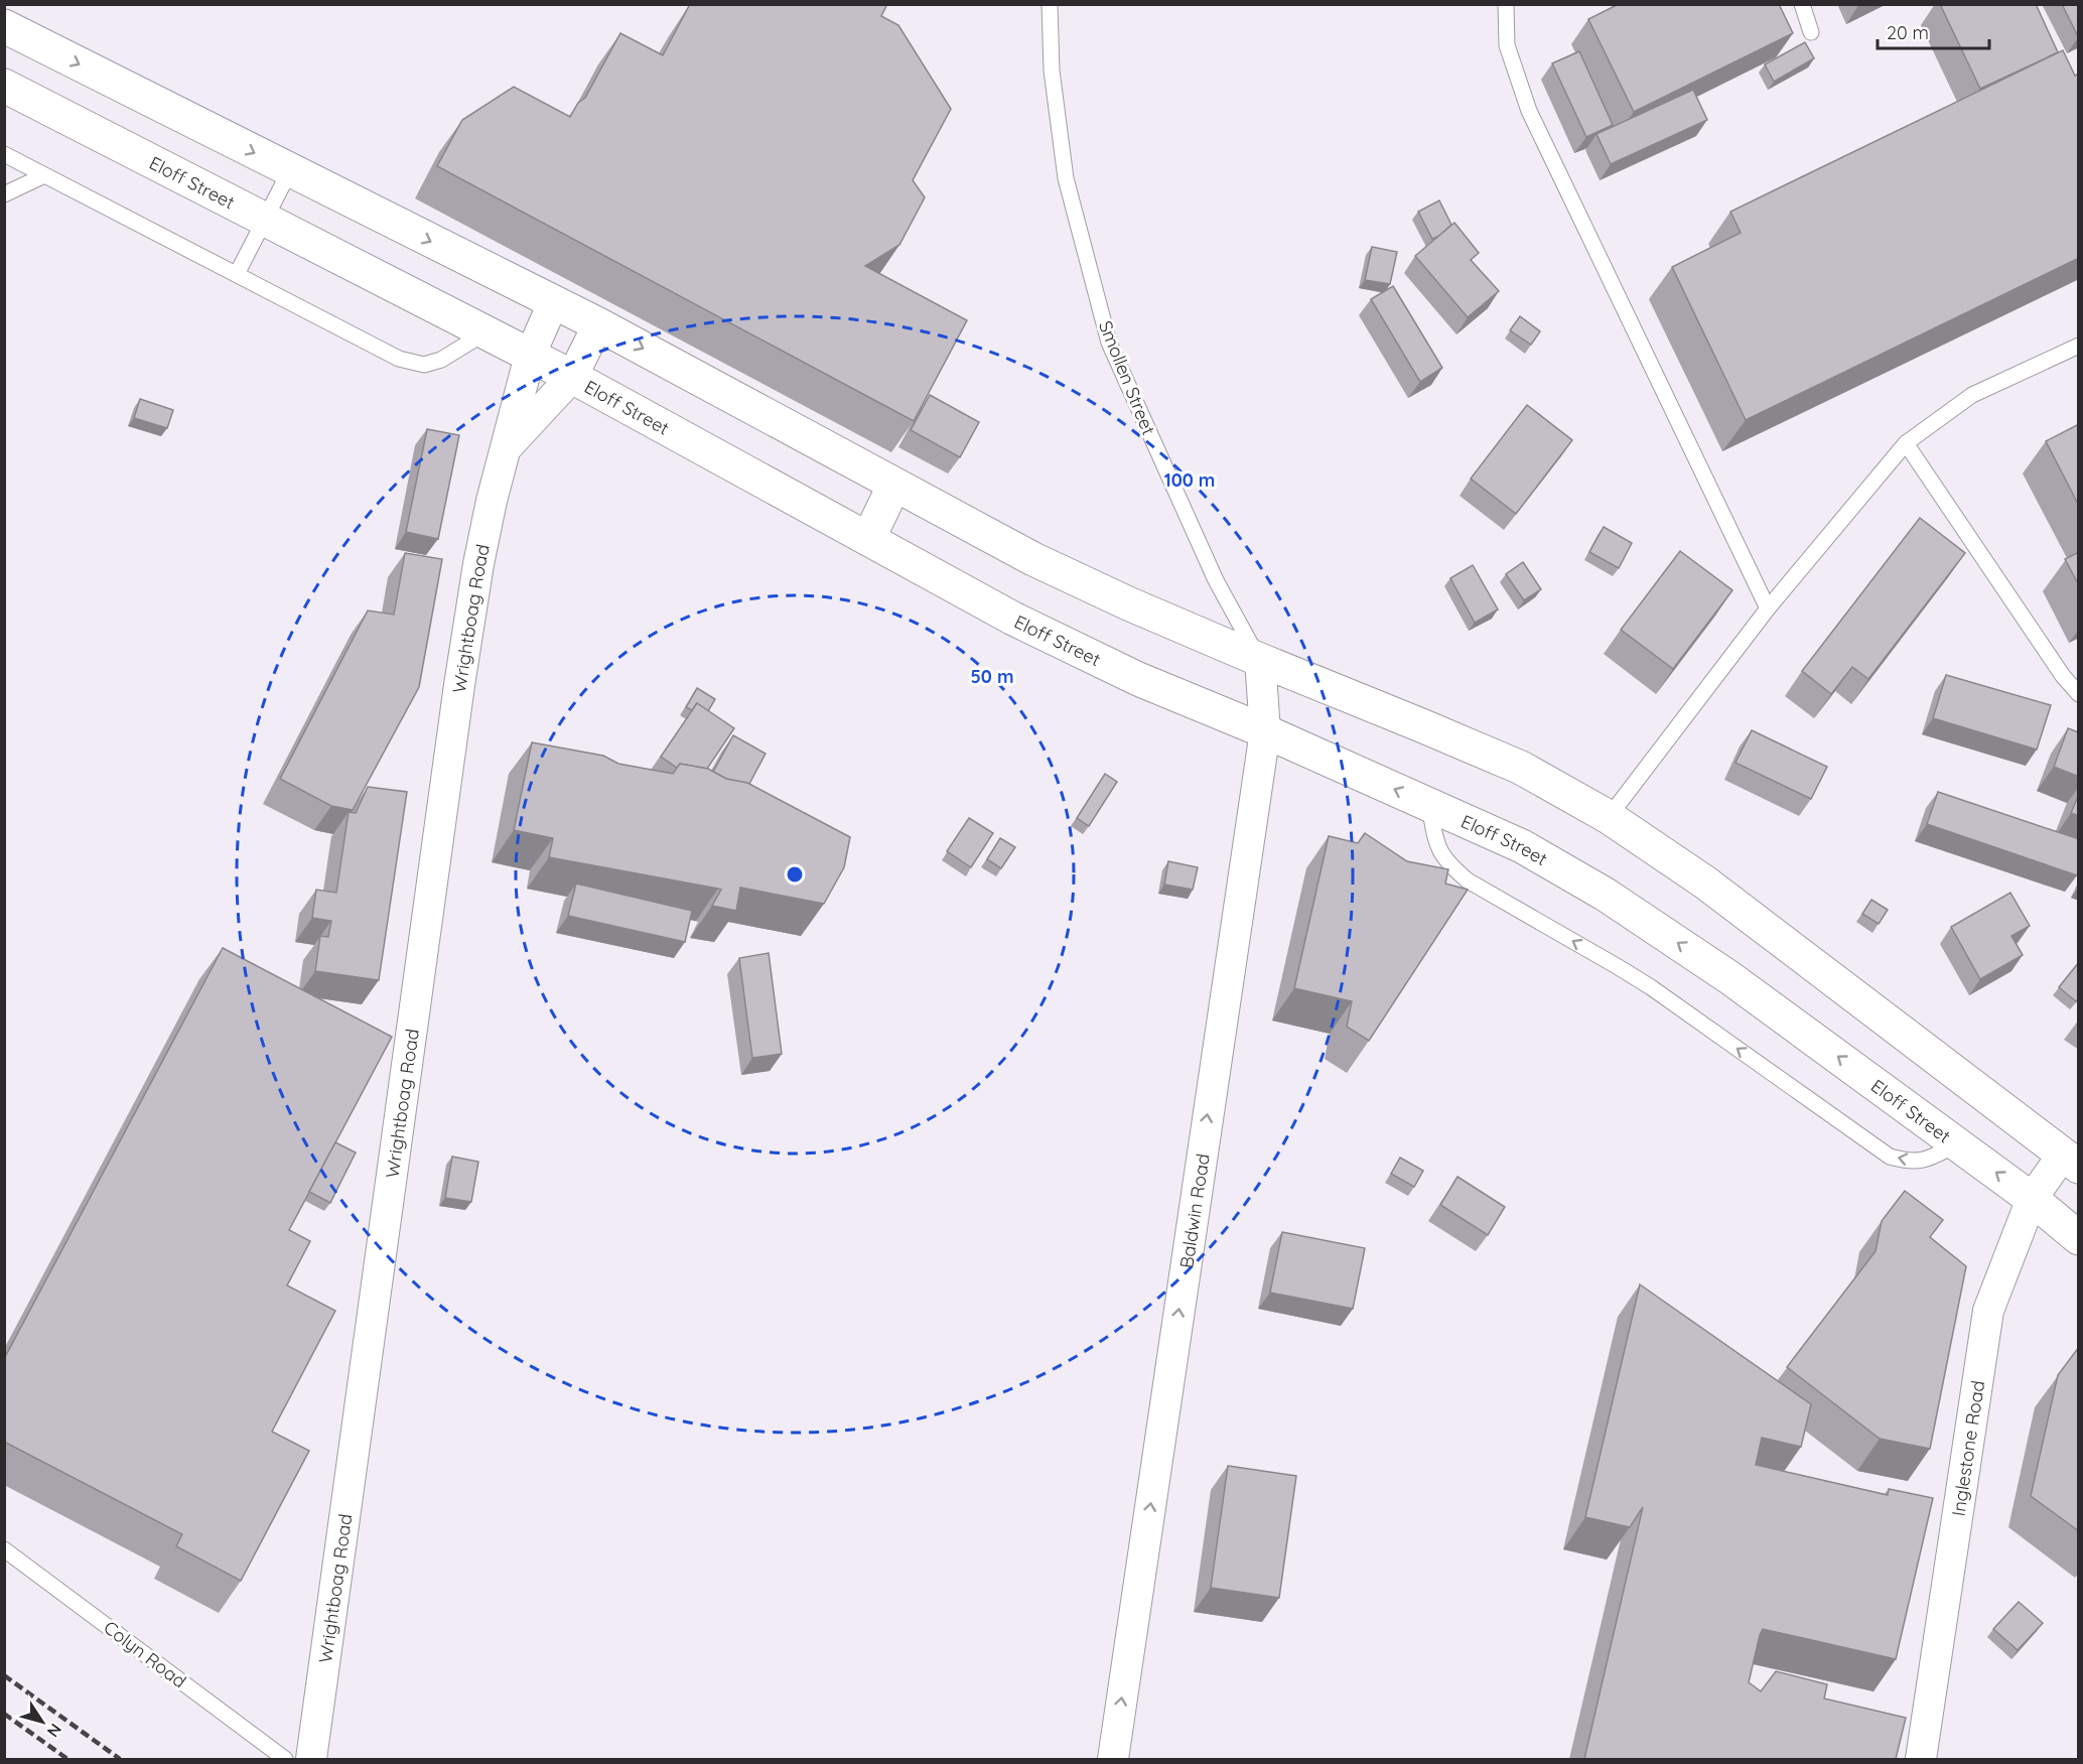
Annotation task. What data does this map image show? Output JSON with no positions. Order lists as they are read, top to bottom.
{
  "streets": {
    "street": [
      "Eloff Street",
      "Wrightboag Road",
      "Baldwin Road",
      "Inglestone Road"
    ],
    "lane": ["Smollen Street", "Colyn Road"]
  },
  "crossings": [
    ["Eloff Street", "Wrightboag Road"],
    ["Eloff Street", "Baldwin Road"],
    ["Eloff Street", "Inglestone Road"],
    ["Smollen Street", "Baldwin Road"]
  ],
  "one_way": ["Baldwin Road"],
  "scale_bar": "20 m",
  "north": "bottom right",
  "rings": ["100 m", "50 m"]
}
